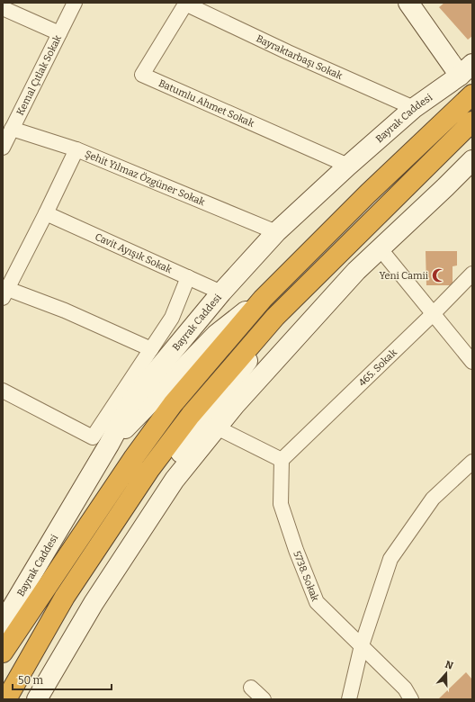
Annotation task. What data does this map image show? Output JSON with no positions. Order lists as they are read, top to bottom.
{
  "streets": {
    "main road": ["Bayrak Caddesi"],
    "street": [
      "Bayraktarbaşı Sokak",
      "Kemal Çıtlak Sokak",
      "Batumlu Ahmet Sokak",
      "Şehit Yılmaz Özgüner Sokak",
      "Cavit Ayışık Sokak",
      "465. Sokak",
      "5738. Sokak"
    ]
  },
  "crossings": [
    ["Bayraktarbaşı Sokak", "Batumlu Ahmet Sokak"],
    ["Bayraktarbaşı Sokak", "Bayrak Caddesi"],
    ["Kemal Çıtlak Sokak", "Şehit Yılmaz Özgüner Sokak"],
    ["Batumlu Ahmet Sokak", "Bayrak Caddesi"],
    ["Bayrak Caddesi", "Şehit Yılmaz Özgüner Sokak"],
    ["Bayrak Caddesi", "Cavit Ayışık Sokak"],
    ["465. Sokak", "5738. Sokak"]
  ],
  "places": {
    "mosque": ["Yeni Camii"]
  },
  "scale_bar": "50 m",
  "north": "top"
}
